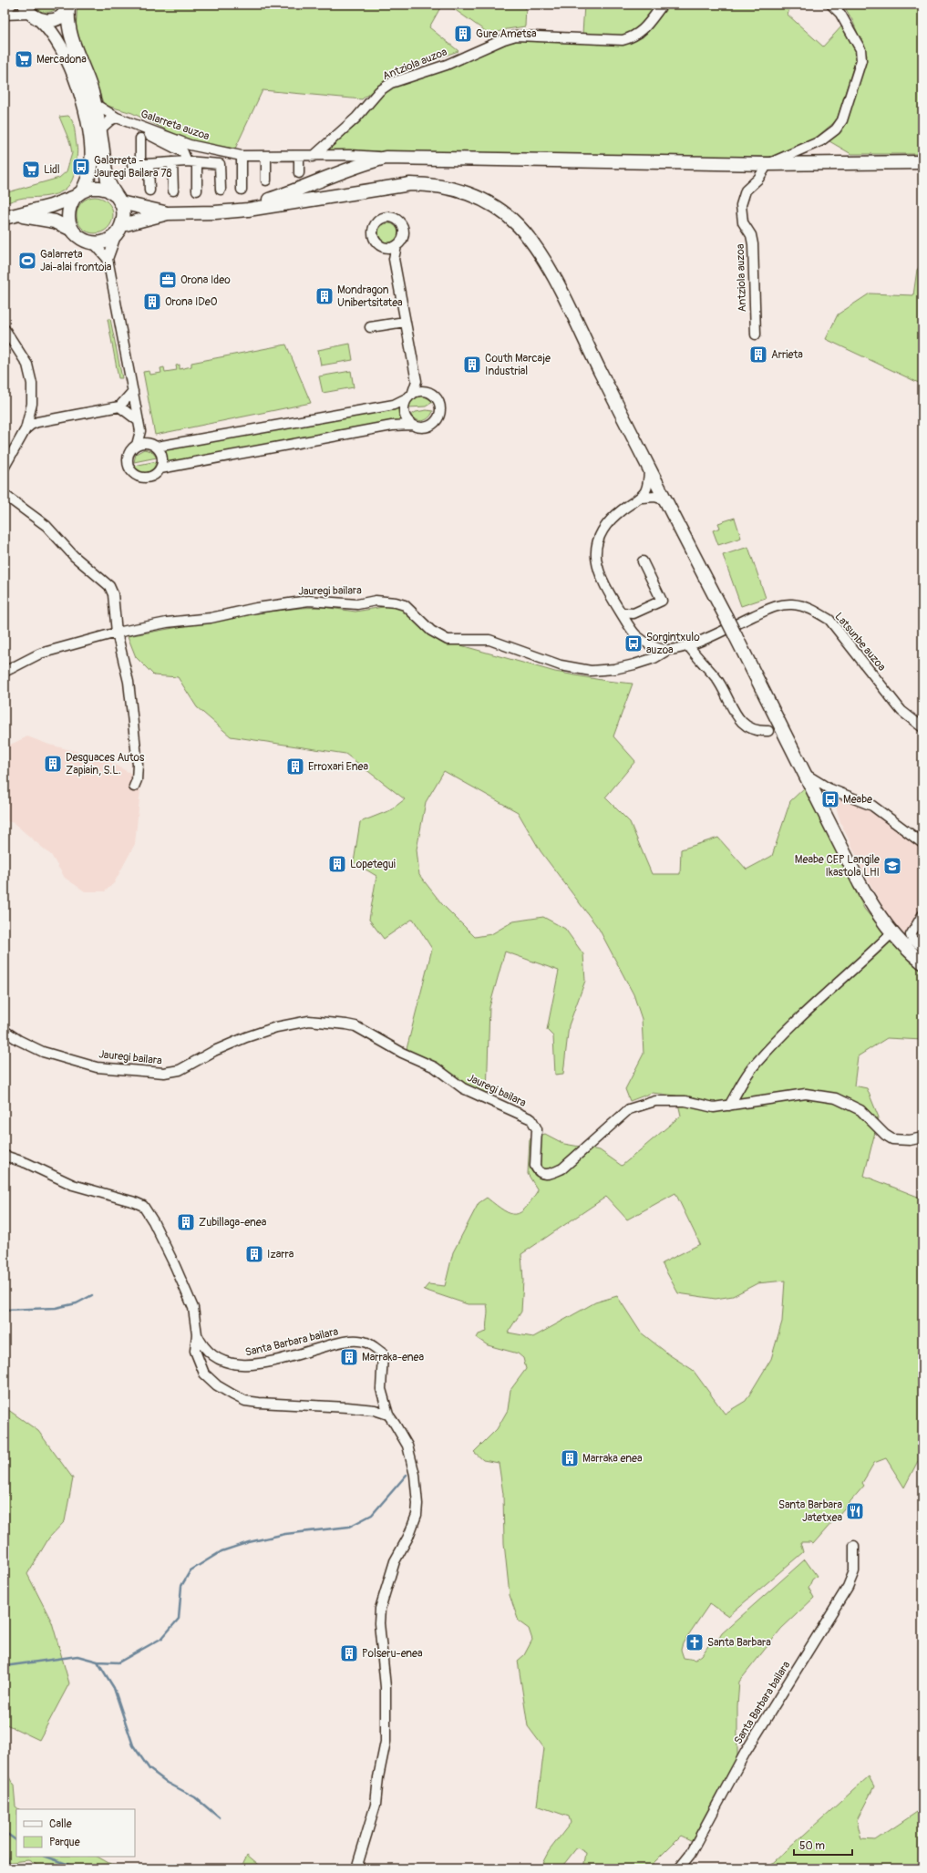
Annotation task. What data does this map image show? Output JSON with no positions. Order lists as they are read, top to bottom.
{
  "streets": {
    "street": [
      "Antziola auzoa",
      "Galarreta auzoa",
      "Jauregi bailara",
      "Latsunbe auzoa",
      "Santa Barbara bailara"
    ]
  },
  "crossings": [
    ["Antziola auzoa", "Galarreta auzoa"],
    ["Jauregi bailara", "Latsunbe auzoa"]
  ],
  "places": {
    "building": [
      "Gure Ametsa",
      "Mondragon Unibertsitatea",
      "Orona IDeO",
      "Arrieta",
      "Couth Marcaje Industrial",
      "Desguaces Autos Zapiain, S.L.",
      "Erroxari Enea",
      "Lopetegui",
      "Zubillaga-enea",
      "Izarra",
      "Marraka-enea",
      "Marraka enea",
      "Polseru-enea"
    ],
    "supermarket": ["Mercadona", "Lidl"],
    "bus stop": ["Galarreta - Jauregi Bailara 78", "Sorgintxulo auzoa", "Meabe"],
    "sports": ["Galarreta Jai-alai frontoia"],
    "office": ["Orona Ideo"],
    "school or university": ["Meabe CEP Langile Ikastola LHI"],
    "restaurant": ["Santa Barbara Jatetxea"],
    "church": ["Santa Barbara"]
  },
  "legend": ["Calle", "Parque"],
  "scale_bar": "50 m"
}
